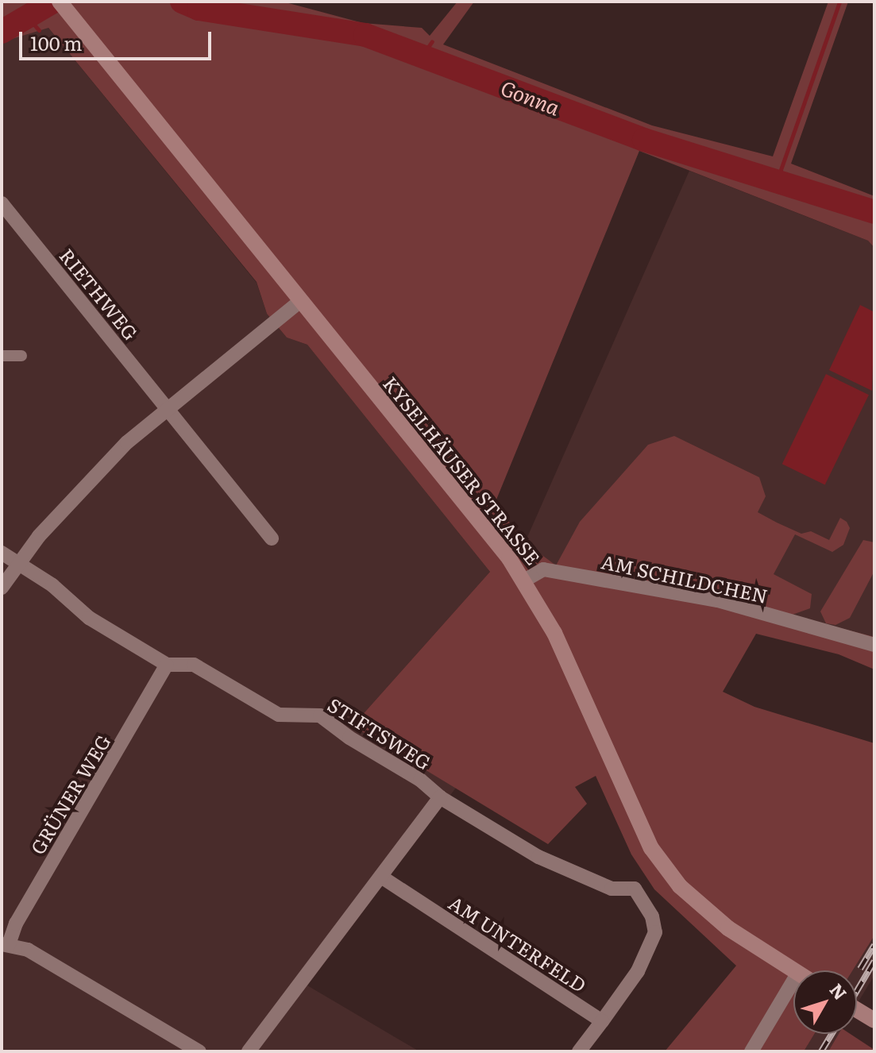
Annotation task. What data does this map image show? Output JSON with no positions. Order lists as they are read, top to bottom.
{
  "streets": {
    "main road": ["KYSELHÄUSER STRASSE"],
    "street": [
      "RIETHWEG",
      "AM SCHILDCHEN",
      "STIFTSWEG",
      "GRÜNER WEG",
      "AM UNTERFELD"
    ]
  },
  "crossings": [
    ["KYSELHÄUSER STRASSE", "AM SCHILDCHEN"],
    ["STIFTSWEG", "GRÜNER WEG"]
  ],
  "water": ["Gonna"],
  "scale_bar": "100 m",
  "north": "top right"
}
